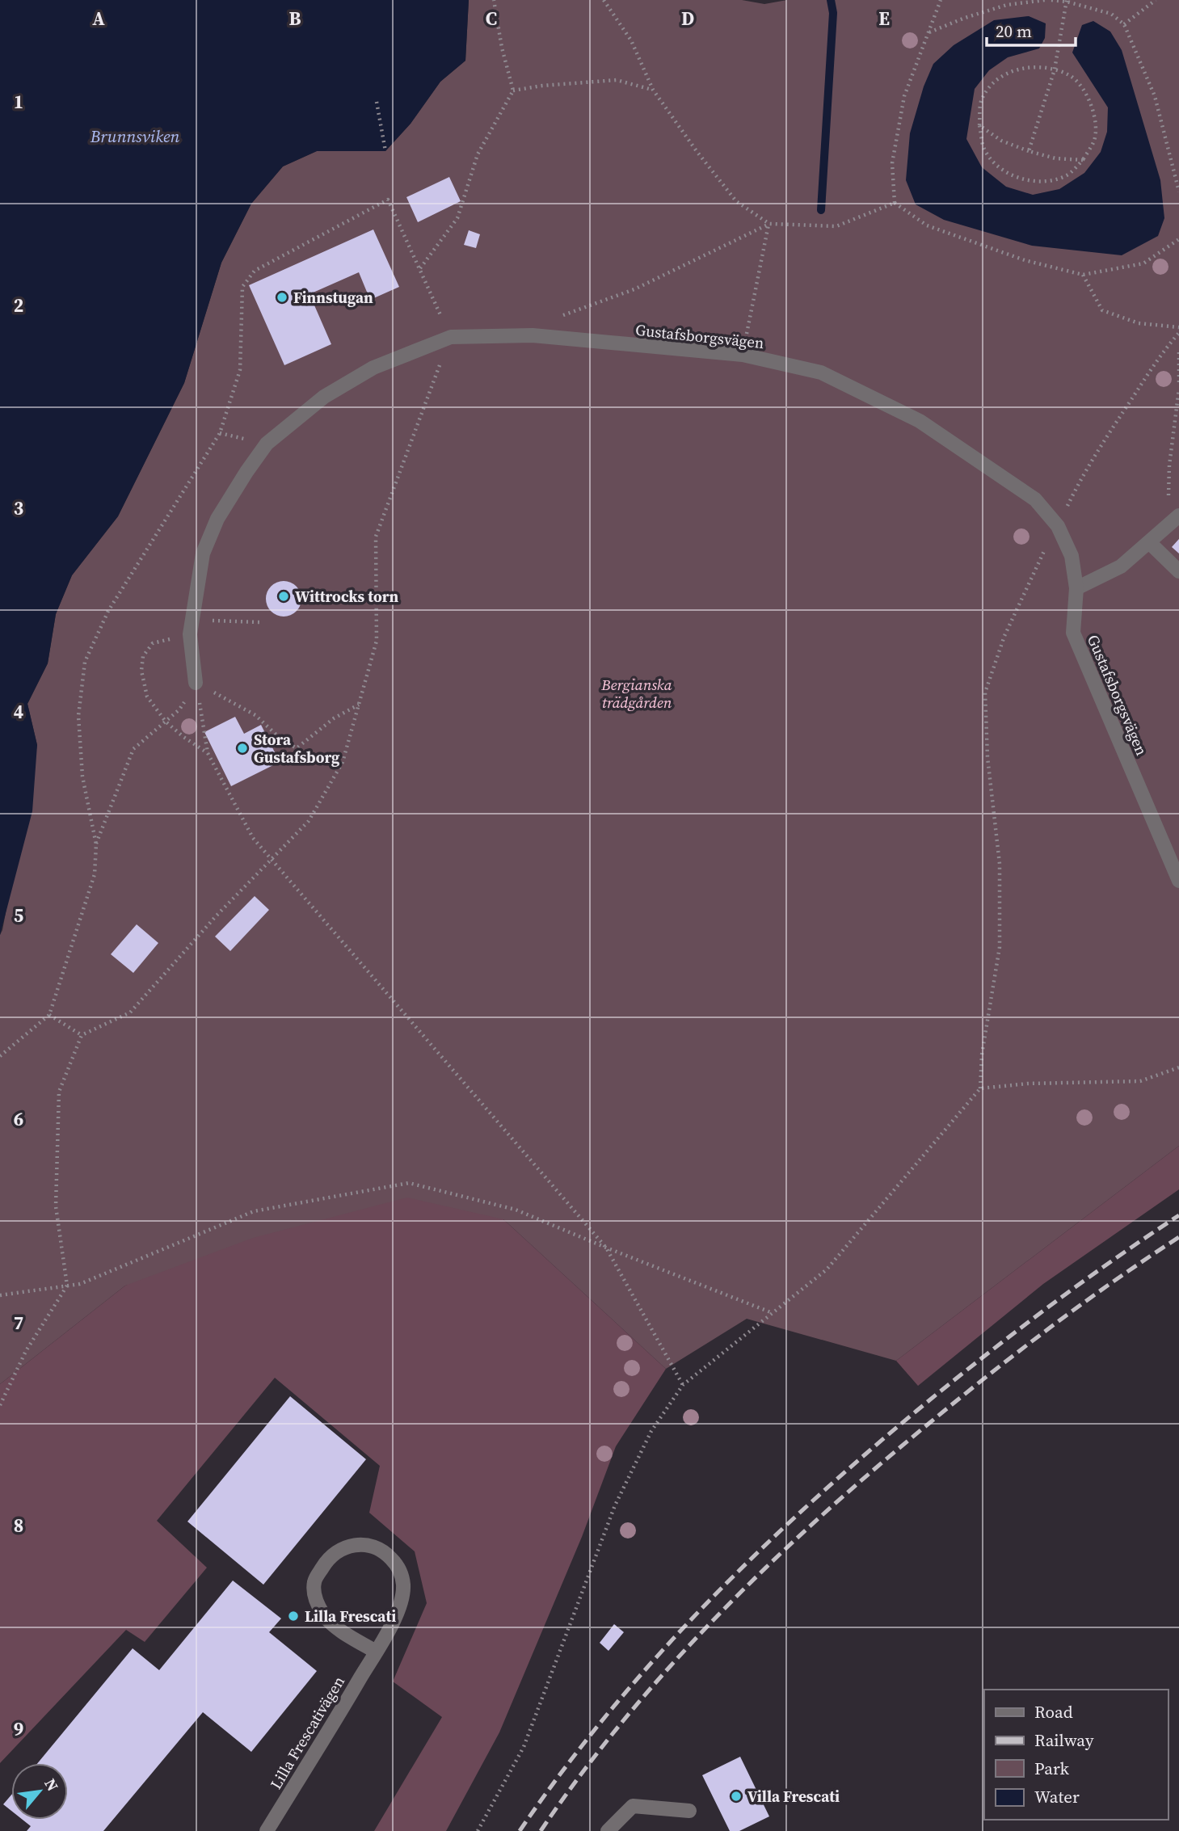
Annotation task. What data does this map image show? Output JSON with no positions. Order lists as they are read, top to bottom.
{
  "streets": {
    "street": ["Gustafsborgsvägen", "Lilla Frescativägen"]
  },
  "water": ["Brunnsviken"],
  "parks": ["Bergianska trädgården"],
  "places": [
    "Finnstugan",
    "Wittrocks torn",
    "Stora Gustafsborg",
    "Lilla Frescati",
    "Villa Frescati"
  ],
  "legend": [
    "Road",
    "Railway",
    "Park",
    "Water"
  ],
  "scale_bar": "20 m",
  "north": "top right",
  "grid": {
    "columns": [
      "A",
      "B",
      "C",
      "D",
      "E"
    ],
    "rows": [
      "1",
      "2",
      "3",
      "4",
      "5",
      "6",
      "7",
      "8",
      "9"
    ]
  }
}
